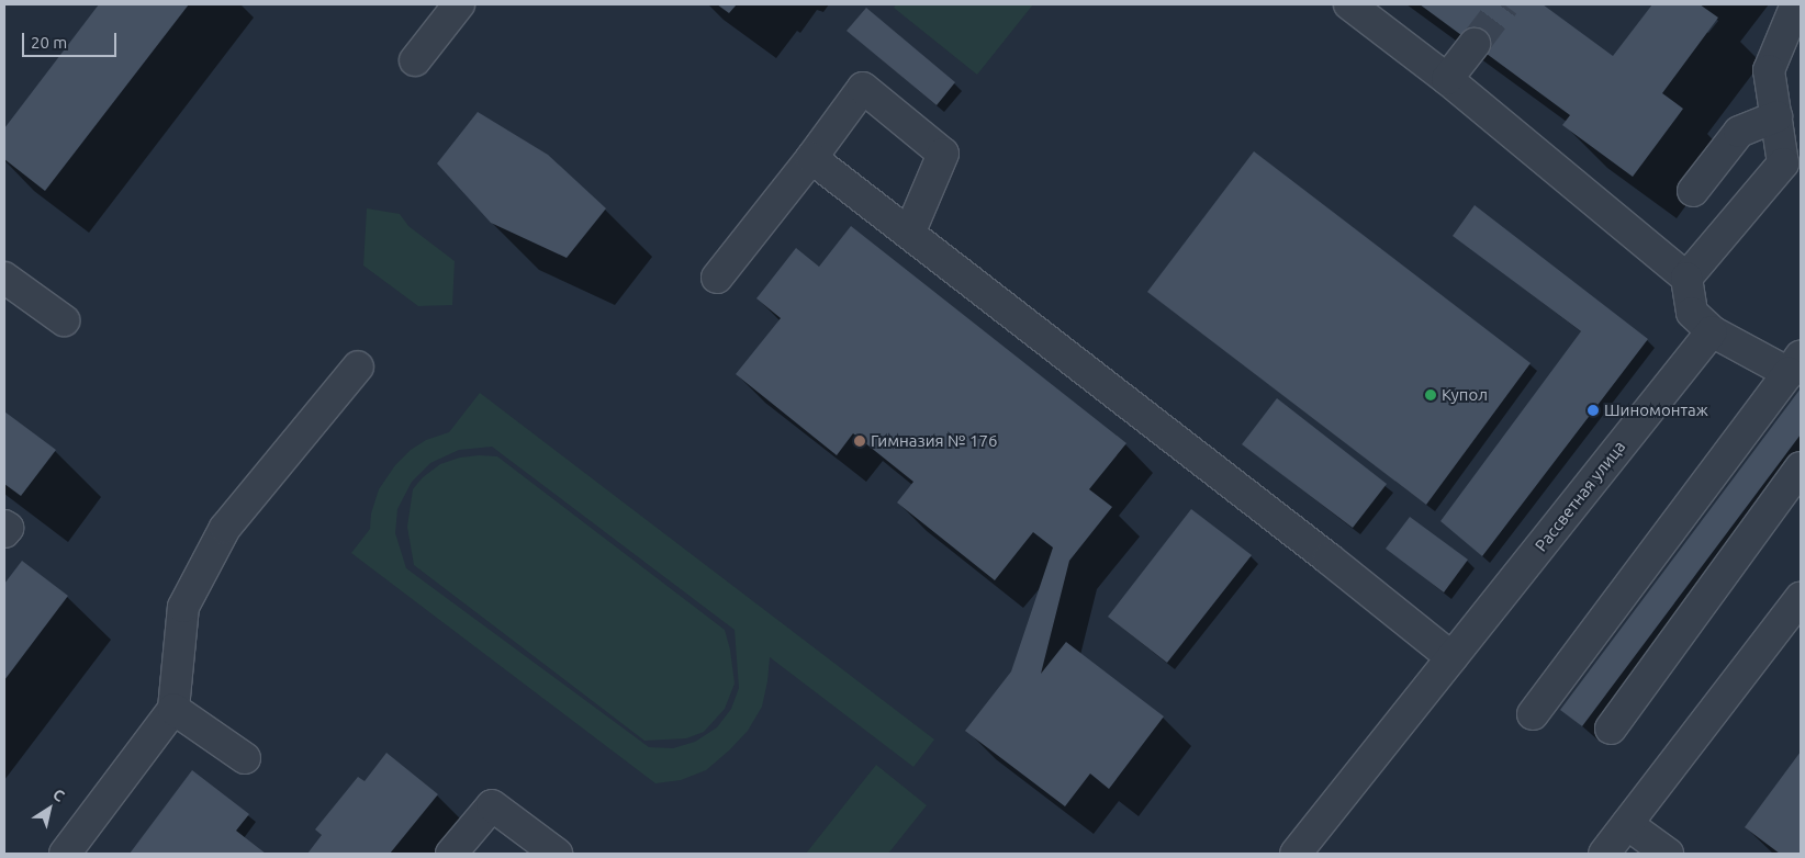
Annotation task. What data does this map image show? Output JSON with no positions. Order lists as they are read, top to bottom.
{
  "streets": {
    "street": ["Рассветная улица"]
  },
  "places": ["Купол", "Шиномонтаж", "Гимназия № 176"],
  "scale_bar": "20 m",
  "north": "top right"
}
